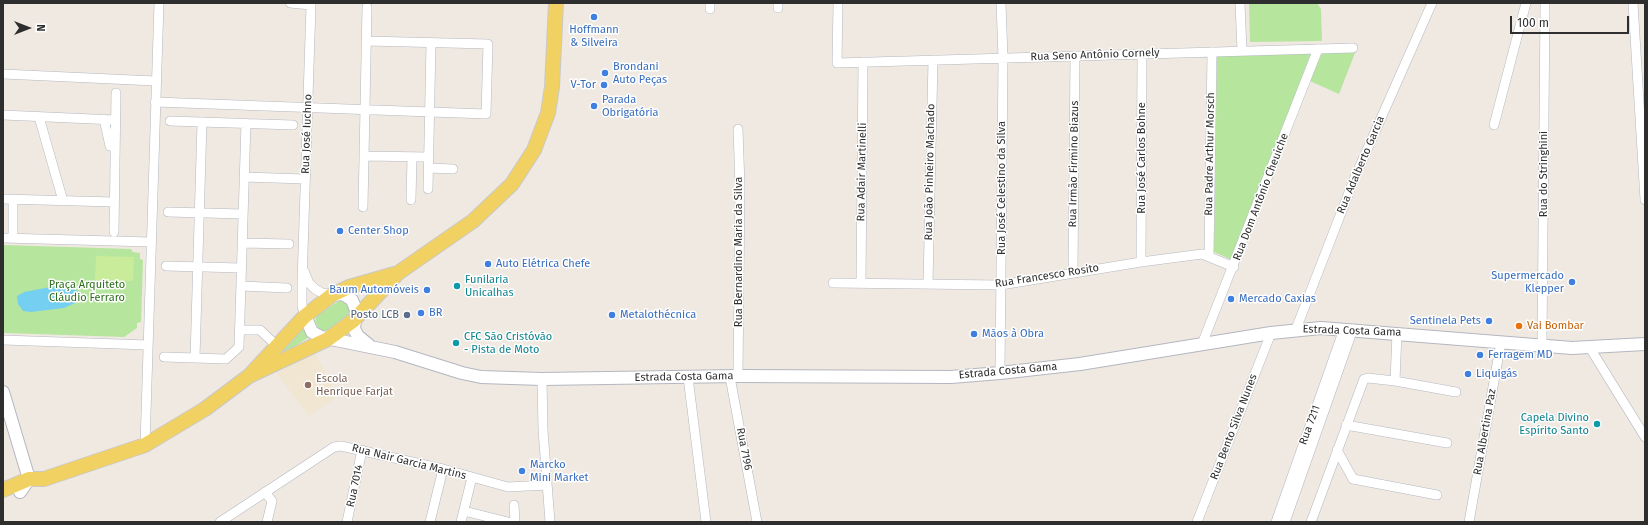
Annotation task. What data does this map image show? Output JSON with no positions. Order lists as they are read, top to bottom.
{
  "streets": {
    "main road": ["Estrada Costa Gama"],
    "street": [
      "Rua Seno Antônio Cornely",
      "Rua José Iuchno",
      "Rua Padre Arthur Morsch",
      "Rua José Carlos Bohne",
      "Rua Irmão Firmino Biazus",
      "Rua Adalberto Garcia",
      "Rua Adair Martinelli",
      "Rua João Pinheiro Machado",
      "Rua do Stringhini",
      "Rua José Celestino da Silva",
      "Rua Dom Antônio Cheuiche",
      "Rua Bernardino Maria da Silva",
      "Rua Francesco Rosito",
      "Rua 7211",
      "Rua Bento Silva Nunes",
      "Rua Albertina Paz",
      "Rua 7196",
      "Rua Nair Garcia Martins",
      "Rua 7014"
    ]
  },
  "crossings": [
    ["Rua Seno Antônio Cornely", "Rua Padre Arthur Morsch"],
    ["Rua Seno Antônio Cornely", "Rua José Carlos Bohne"],
    ["Rua Seno Antônio Cornely", "Rua Irmão Firmino Biazus"],
    ["Rua Seno Antônio Cornely", "Rua Adair Martinelli"],
    ["Rua Seno Antônio Cornely", "Rua João Pinheiro Machado"],
    ["Rua Seno Antônio Cornely", "Rua José Celestino da Silva"],
    ["Rua Seno Antônio Cornely", "Rua Dom Antônio Cheuiche"],
    ["Rua José Iuchno", "Estrada Costa Gama"],
    ["Rua Padre Arthur Morsch", "Rua Francesco Rosito"],
    ["Rua José Carlos Bohne", "Rua Francesco Rosito"],
    ["Rua Irmão Firmino Biazus", "Rua Francesco Rosito"],
    ["Rua Adalberto Garcia", "Estrada Costa Gama"],
    ["Rua Adair Martinelli", "Rua Francesco Rosito"],
    ["Rua João Pinheiro Machado", "Rua Francesco Rosito"],
    ["Rua do Stringhini", "Estrada Costa Gama"],
    ["Rua José Celestino da Silva", "Rua Francesco Rosito"],
    ["Rua José Celestino da Silva", "Estrada Costa Gama"],
    ["Rua Dom Antônio Cheuiche", "Rua Francesco Rosito"],
    ["Rua Dom Antônio Cheuiche", "Estrada Costa Gama"],
    ["Rua Bernardino Maria da Silva", "Estrada Costa Gama"],
    ["Rua Bernardino Maria da Silva", "Rua 7196"],
    ["Estrada Costa Gama", "Rua 7211"],
    ["Estrada Costa Gama", "Rua Bento Silva Nunes"],
    ["Estrada Costa Gama", "Rua Albertina Paz"],
    ["Estrada Costa Gama", "Rua 7196"],
    ["Rua Nair Garcia Martins", "Rua 7014"]
  ],
  "parks": ["Praça Arquiteto Cláudio Ferraro"],
  "places": [
    "Hoffmann & Silveira",
    "Brondani Auto Peças",
    "V-Tor",
    "Parada Obrigatória",
    "Center Shop",
    "Auto Elétrica Chefe",
    "Supermercado Klepper",
    "Funilaria Unicalhas",
    "Baum Automóveis",
    "Mercado Caxias",
    "BR",
    "Posto LCB",
    "Metalothécnica",
    "Sentinela Pets",
    "Vai Bombar",
    "Mãos à Obra",
    "CFC São Cristóvão - Pista de Moto",
    "Ferragem MD",
    "Liquigás",
    "Escola Henrique Farjat",
    "Capela Divino Espírito Santo",
    "Marcko Mini Market"
  ],
  "scale_bar": "100 m",
  "north": "right"
}
